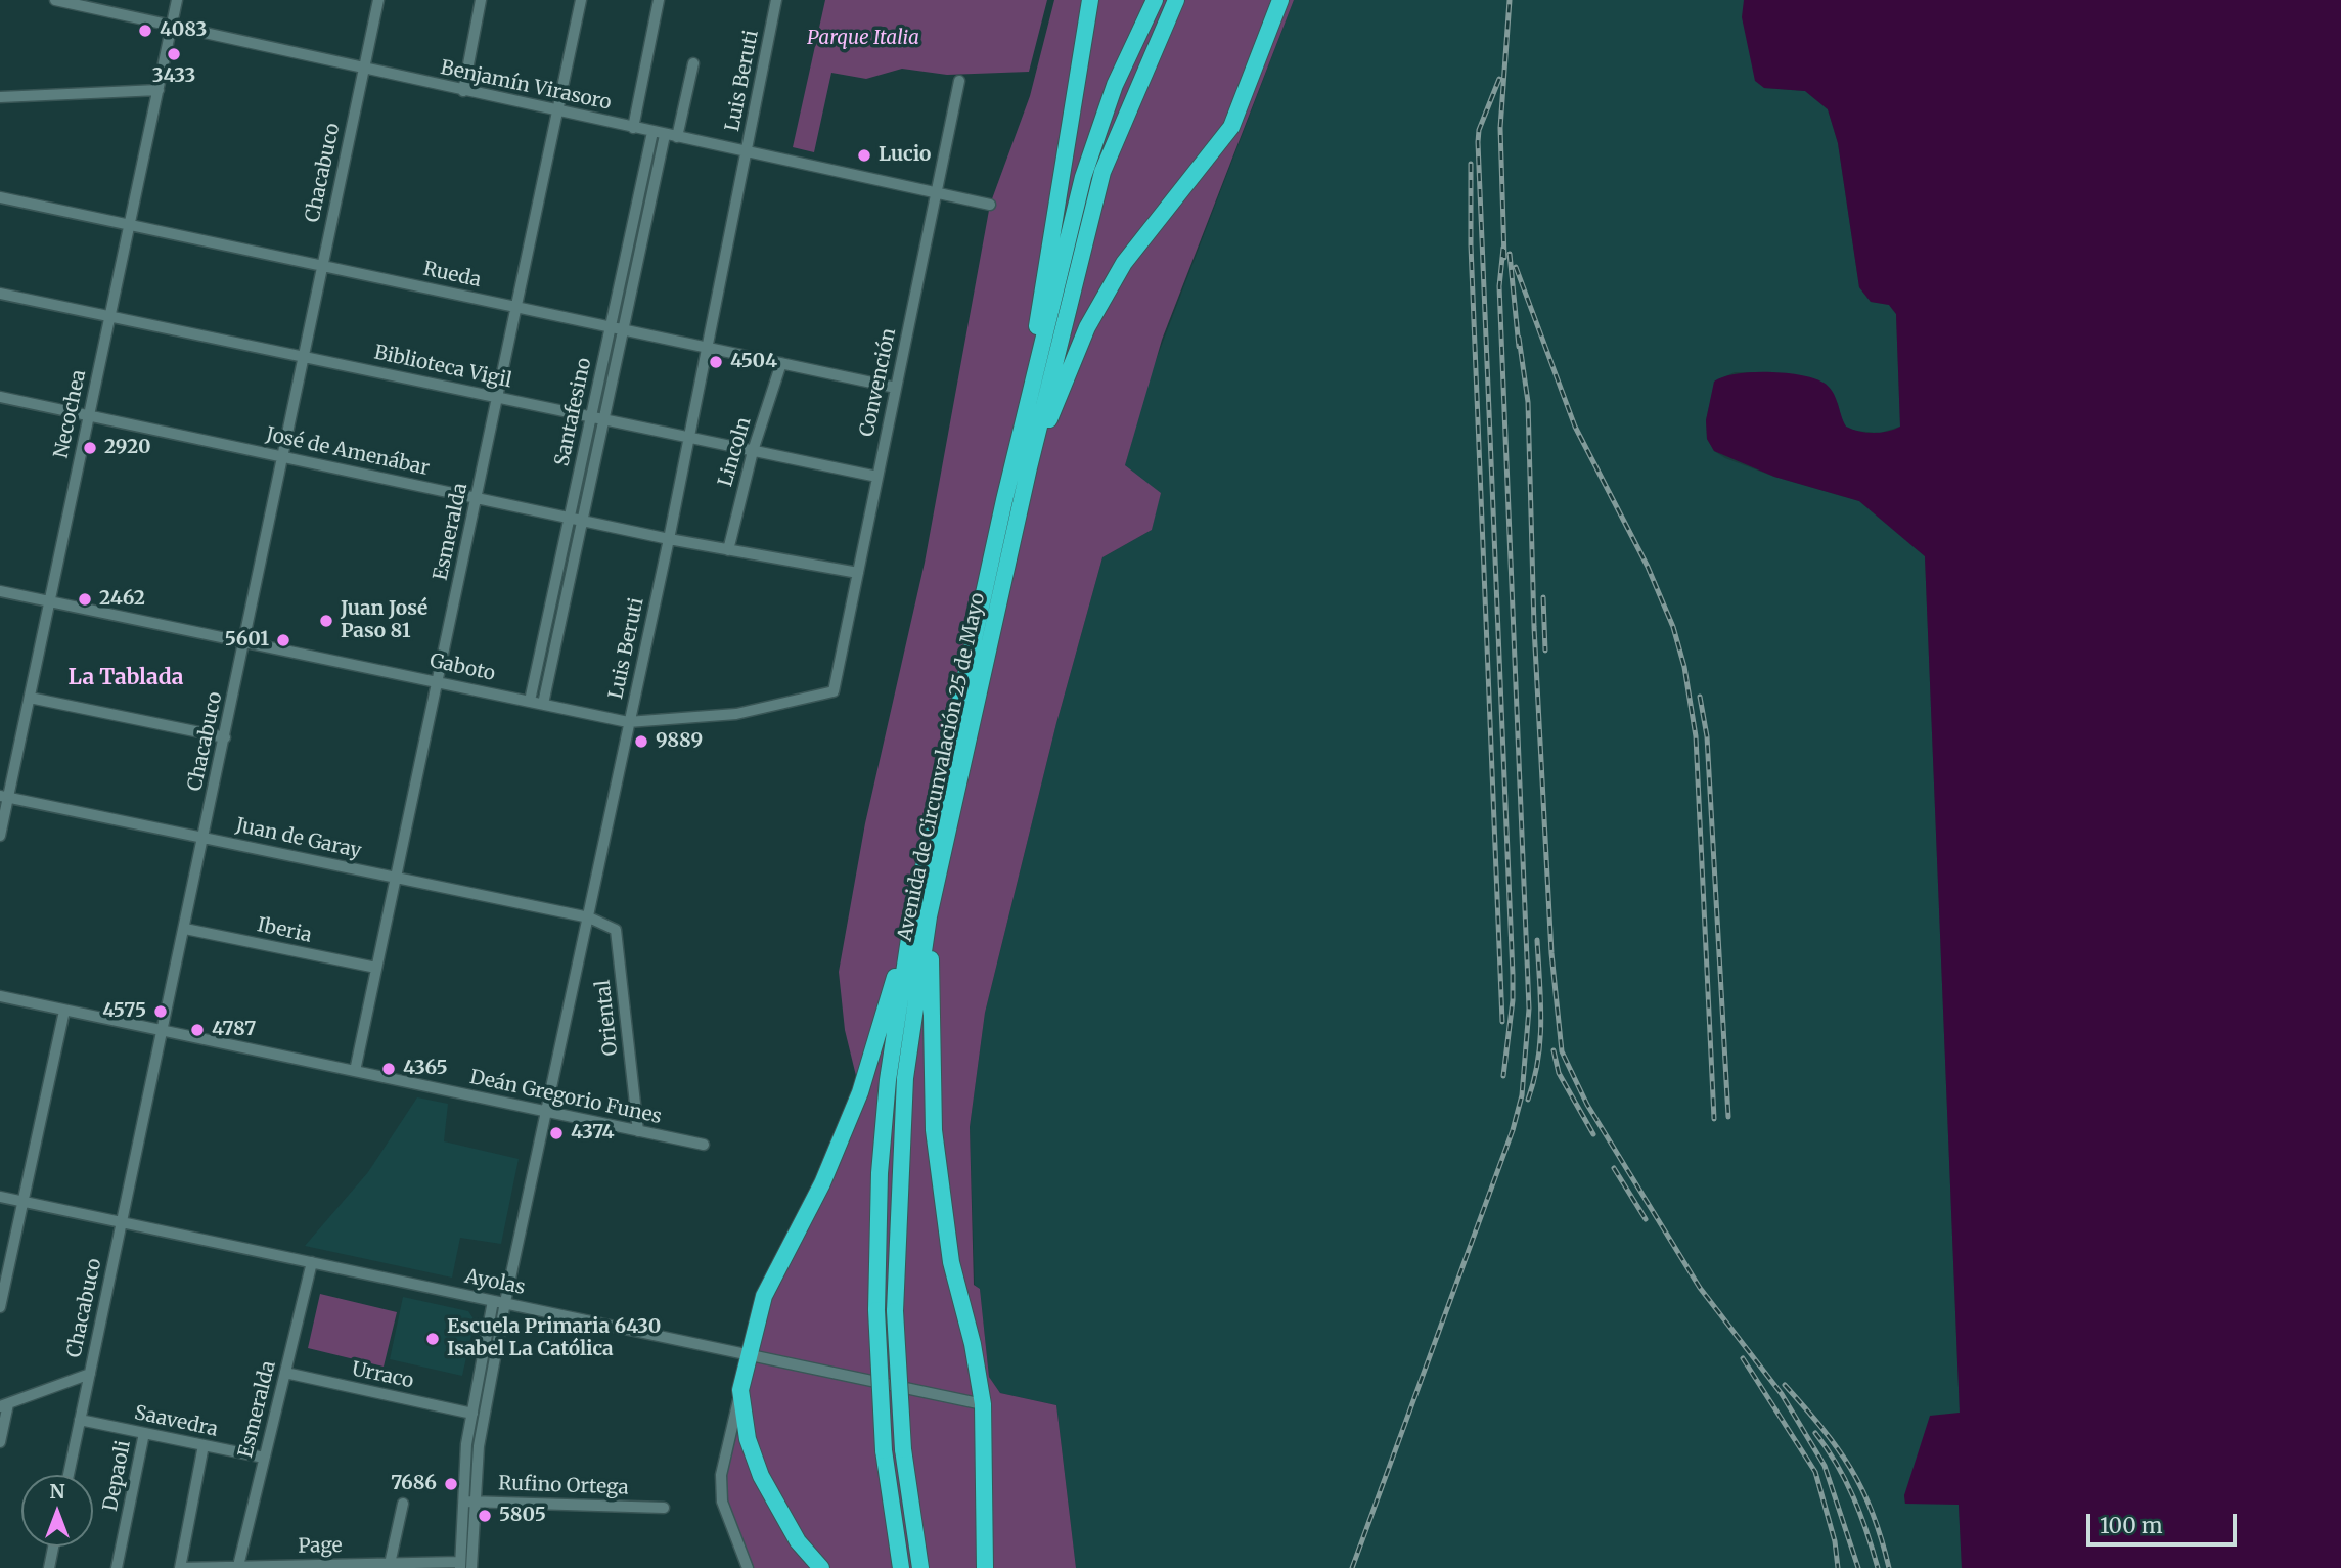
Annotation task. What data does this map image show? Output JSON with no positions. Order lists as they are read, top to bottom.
{
  "streets": {
    "highway": ["Avenida de Circunvalación 25 de Mayo"],
    "street": [
      "Luis Beruti",
      "Benjamín Virasoro",
      "Chacabuco",
      "Rueda",
      "Biblioteca Vigil",
      "Convención",
      "Santafesino",
      "Necochea",
      "José de Amenábar",
      "Lincoln",
      "Esmeralda",
      "Gaboto",
      "Juan de Garay",
      "Iberia",
      "Oriental",
      "Deán Gregorio Funes",
      "Ayolas",
      "Urraco",
      "Saavedra",
      "Depaoli",
      "Rufino Ortega",
      "Page"
    ]
  },
  "crossings": [
    ["Luis Beruti", "Benjamín Virasoro"],
    ["Luis Beruti", "Rueda"],
    ["Luis Beruti", "Biblioteca Vigil"],
    ["Luis Beruti", "José de Amenábar"],
    ["Luis Beruti", "Gaboto"],
    ["Luis Beruti", "Juan de Garay"],
    ["Luis Beruti", "Oriental"],
    ["Luis Beruti", "Deán Gregorio Funes"],
    ["Luis Beruti", "Ayolas"],
    ["Luis Beruti", "Rufino Ortega"],
    ["Benjamín Virasoro", "Chacabuco"],
    ["Benjamín Virasoro", "Convención"],
    ["Benjamín Virasoro", "Santafesino"],
    ["Benjamín Virasoro", "Necochea"],
    ["Benjamín Virasoro", "Esmeralda"],
    ["Chacabuco", "Rueda"],
    ["Chacabuco", "Biblioteca Vigil"],
    ["Chacabuco", "José de Amenábar"],
    ["Chacabuco", "Gaboto"],
    ["Chacabuco", "Juan de Garay"],
    ["Chacabuco", "Iberia"],
    ["Chacabuco", "Deán Gregorio Funes"],
    ["Chacabuco", "Ayolas"],
    ["Chacabuco", "Saavedra"],
    ["Rueda", "Convención"],
    ["Rueda", "Santafesino"],
    ["Rueda", "Necochea"],
    ["Rueda", "Lincoln"],
    ["Rueda", "Esmeralda"],
    ["Biblioteca Vigil", "Convención"],
    ["Biblioteca Vigil", "Santafesino"],
    ["Biblioteca Vigil", "Necochea"],
    ["Biblioteca Vigil", "Lincoln"],
    ["Biblioteca Vigil", "Esmeralda"],
    ["Convención", "José de Amenábar"],
    ["Convención", "Gaboto"],
    ["Santafesino", "José de Amenábar"],
    ["Santafesino", "Gaboto"],
    ["Necochea", "José de Amenábar"],
    ["Necochea", "Gaboto"],
    ["Necochea", "Juan de Garay"],
    ["José de Amenábar", "Lincoln"],
    ["José de Amenábar", "Esmeralda"],
    ["Esmeralda", "Gaboto"],
    ["Esmeralda", "Juan de Garay"],
    ["Esmeralda", "Iberia"],
    ["Esmeralda", "Deán Gregorio Funes"],
    ["Esmeralda", "Ayolas"],
    ["Esmeralda", "Urraco"],
    ["Esmeralda", "Saavedra"],
    ["Esmeralda", "Page"],
    ["Juan de Garay", "Oriental"],
    ["Oriental", "Deán Gregorio Funes"],
    ["Saavedra", "Depaoli"]
  ],
  "districts": ["La Tablada"],
  "parks": ["Parque Italia"],
  "places": [
    "4083",
    "3433",
    "Lucio",
    "4504",
    "2920",
    "2462",
    "Juan José Paso 81",
    "5601",
    "9889",
    "4575",
    "4787",
    "4365",
    "4374",
    "Escuela Primaria 6430 Isabel La Católica",
    "7686",
    "5805"
  ],
  "scale_bar": "100 m",
  "north": "top"
}
